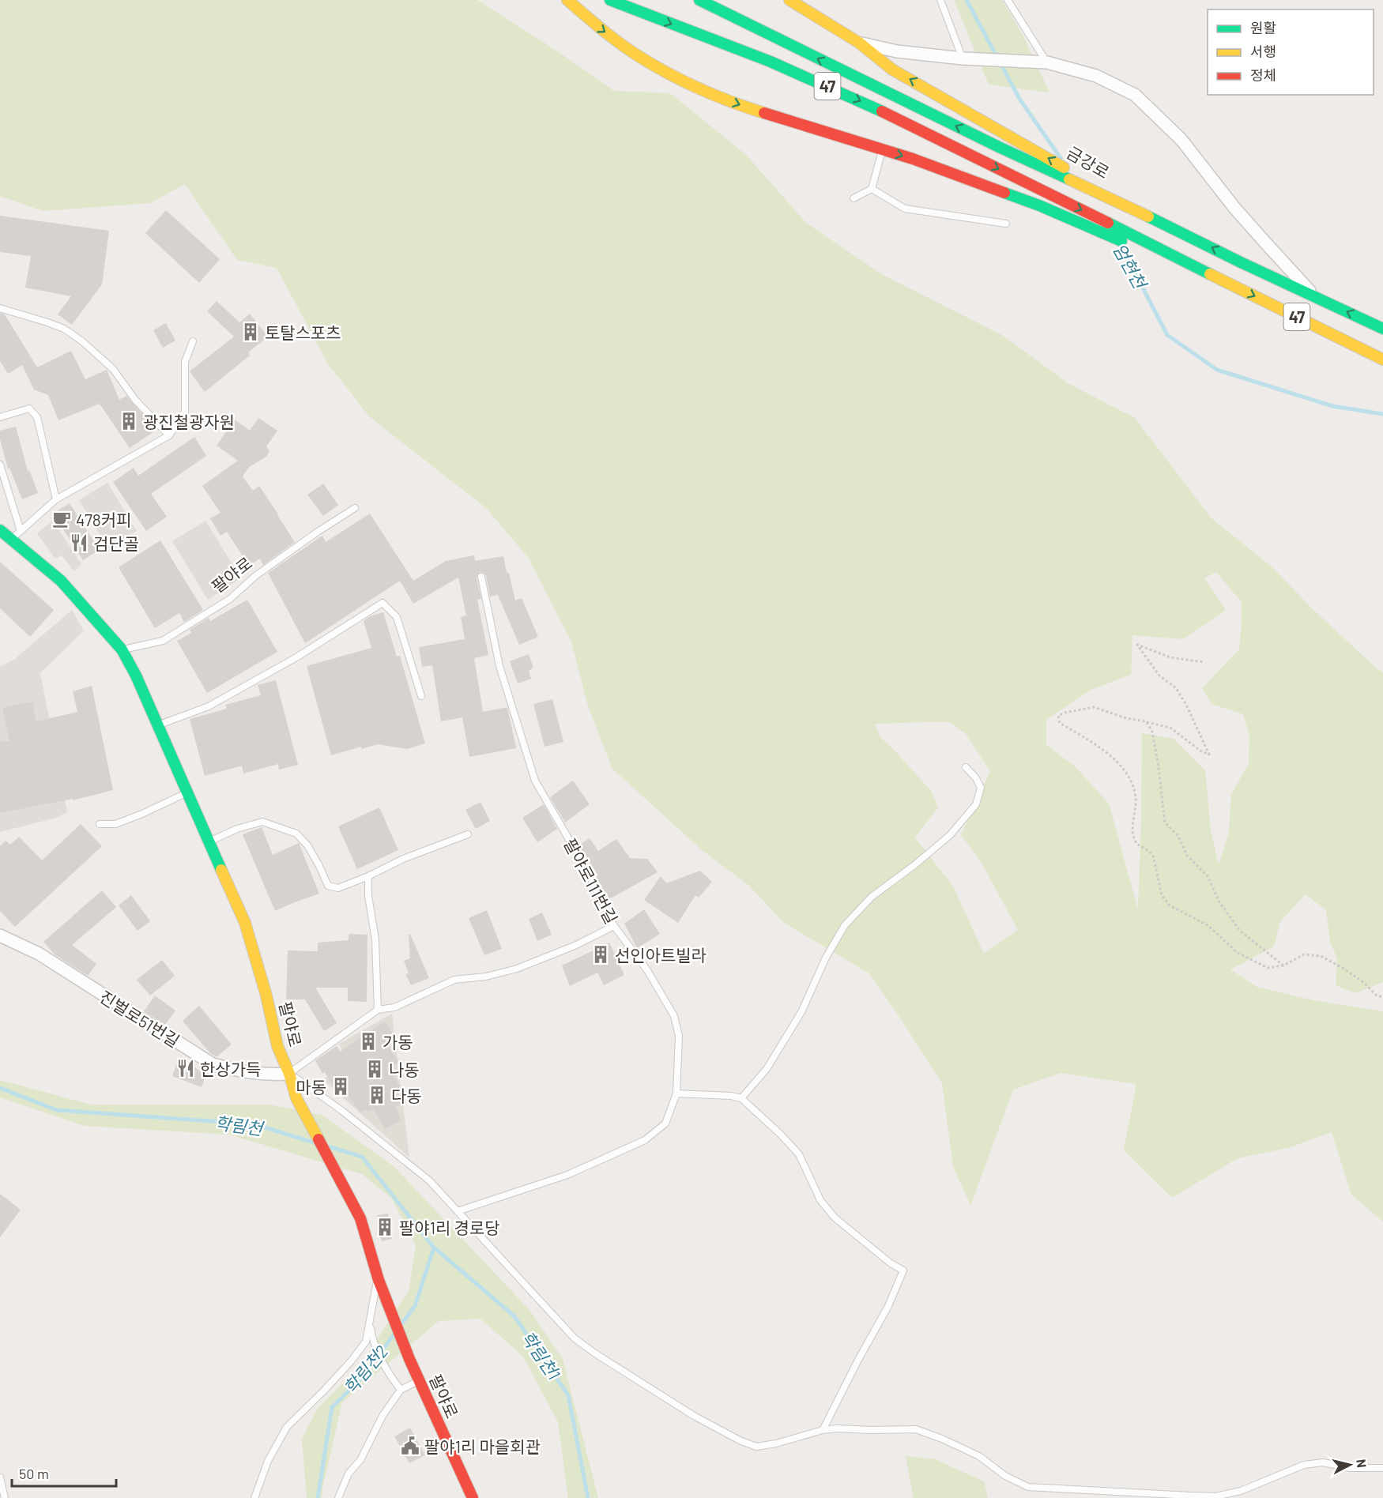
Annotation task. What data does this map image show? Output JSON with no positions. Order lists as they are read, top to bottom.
{
  "streets": {
    "main road": ["47", "금강로", "팔야로"],
    "street": ["진벌로51번길"],
    "lane": ["팔야로111번길"]
  },
  "crossings": [
    ["47", "금강로"],
    ["팔야로", "팔야로111번길"],
    ["팔야로", "진벌로51번길"]
  ],
  "water": [
    "엄현천",
    "학림천",
    "학림천1",
    "학림천2"
  ],
  "places": {
    "building": [
      "토탈스포츠",
      "광진철광자원",
      "선인아트빌라",
      "가동",
      "나동",
      "마동",
      "다동",
      "팔야1리 경로당"
    ],
    "cafe": ["478커피"],
    "restaurant": ["검단골", "한상가득"],
    "public building": ["팔야1리 마을회관"]
  },
  "legend": ["원활", "서행", "정체"],
  "scale_bar": "50 m",
  "north": "right"
}
